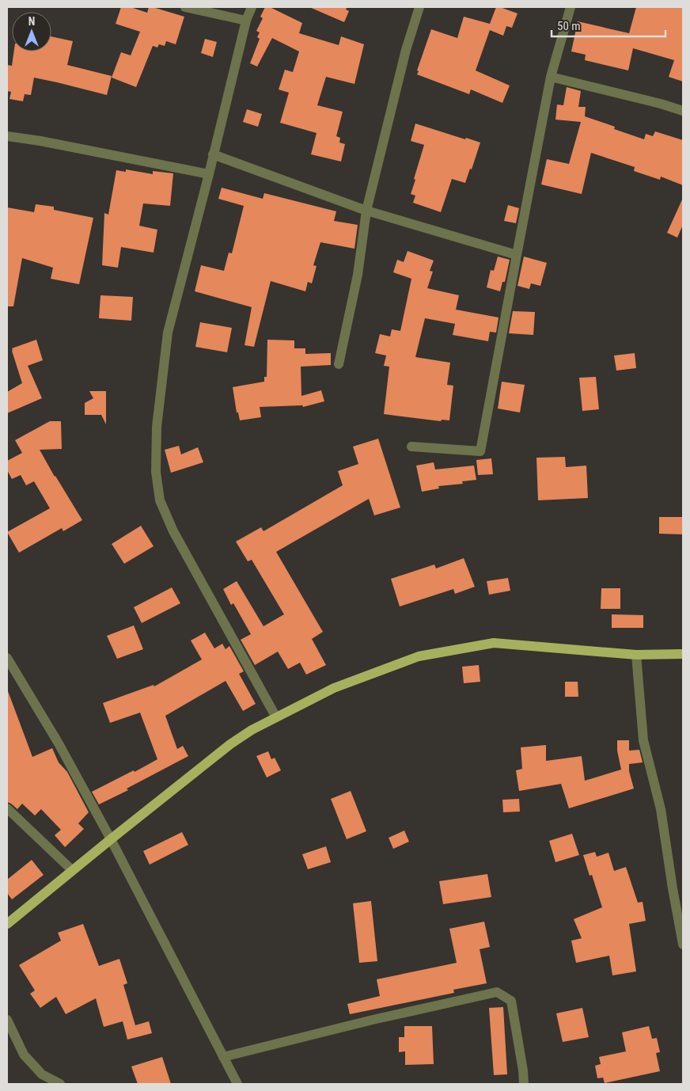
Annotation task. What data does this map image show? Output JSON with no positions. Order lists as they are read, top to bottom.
{
  "scale_bar": "50 m",
  "north": "top"
}
